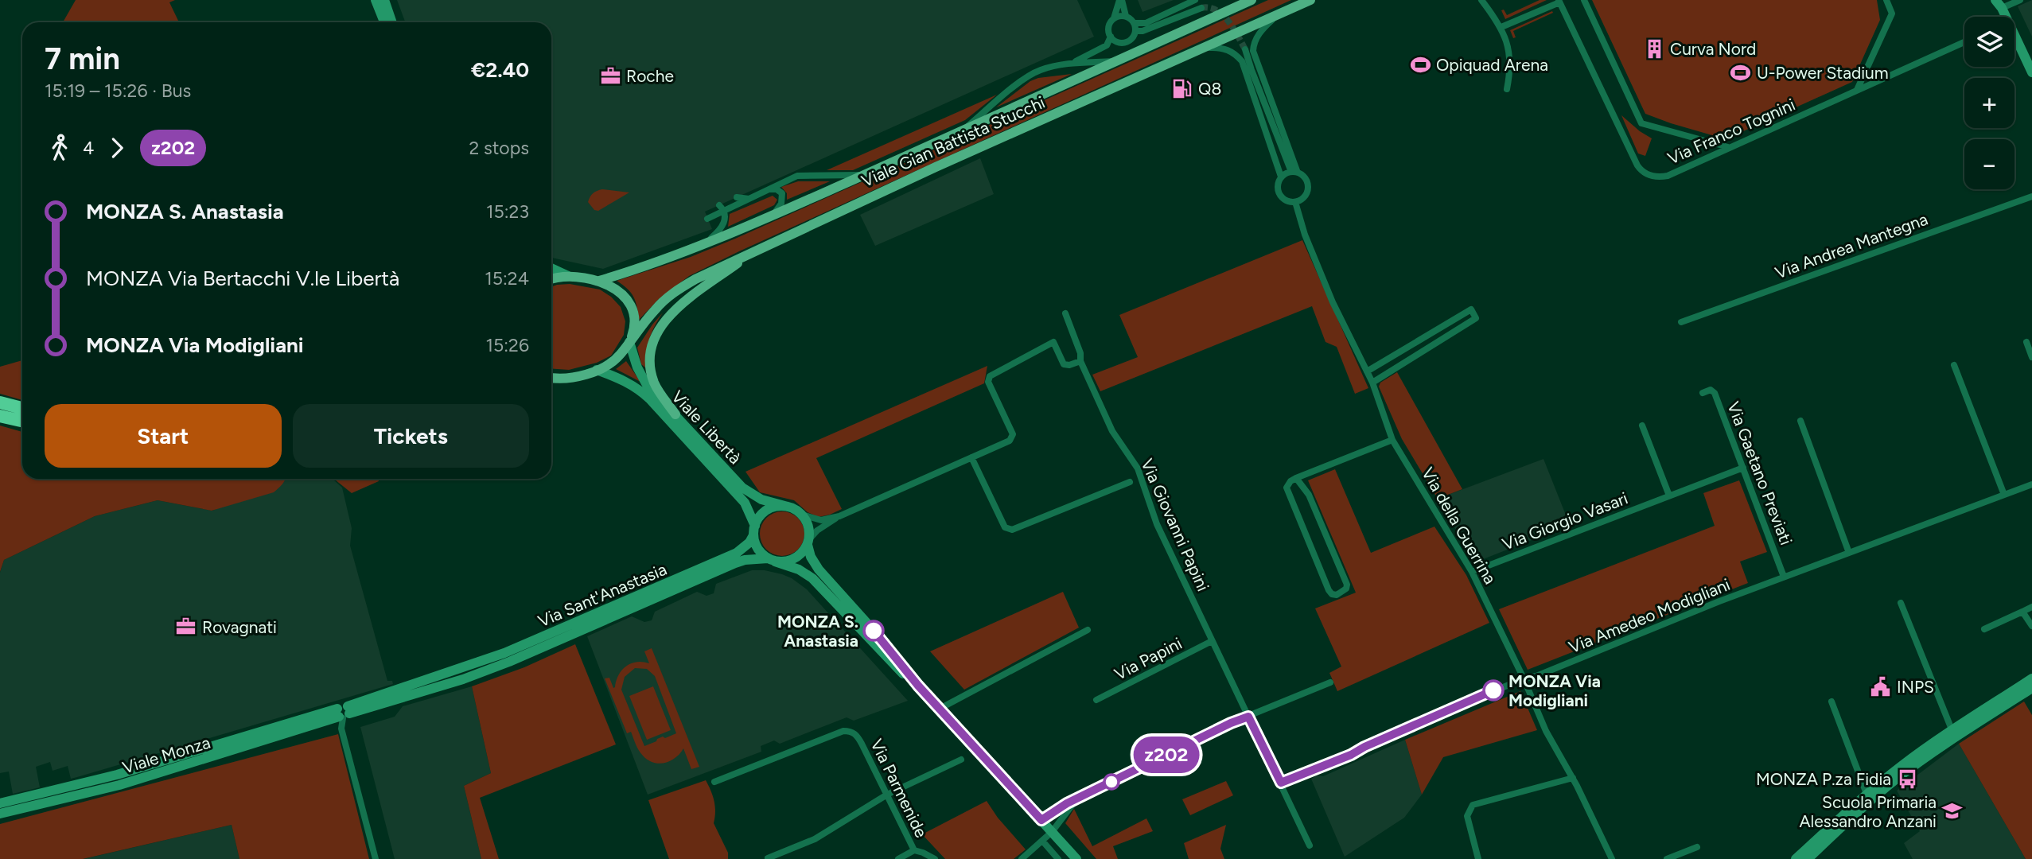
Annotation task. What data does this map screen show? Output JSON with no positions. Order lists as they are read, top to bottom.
{
  "streets": {
    "main road": ["Viale Gian Battista Stucchi"],
    "street": [
      "Via Franco Tognini",
      "Via Andrea Mantegna",
      "Viale Libertà",
      "Via Gaetano Previati",
      "Via Giorgio Vasari",
      "Via Giovanni Papini",
      "Via della Guerrina",
      "Via Sant'Anastasia",
      "Via Amedeo Modigliani",
      "Via Papini",
      "Viale Monza",
      "Via Parmenide"
    ]
  },
  "crossings": [
    ["Viale Gian Battista Stucchi", "Viale Libertà"],
    ["Viale Libertà", "Via Sant'Anastasia"],
    ["Via Gaetano Previati", "Via Giorgio Vasari"],
    ["Via Gaetano Previati", "Via Amedeo Modigliani"],
    ["Via Giorgio Vasari", "Via della Guerrina"],
    ["Via Giovanni Papini", "Via Amedeo Modigliani"],
    ["Via Giovanni Papini", "Via Papini"],
    ["Via della Guerrina", "Via Amedeo Modigliani"],
    ["Via Sant'Anastasia", "Viale Monza"]
  ],
  "places": {
    "building": ["Curva Nord"],
    "sports": ["Opiquad Arena", "U-Power Stadium"],
    "office": ["Roche", "Rovagnati"],
    "fuel station": ["Q8"],
    "other": ["MONZA S. Anastasia", "MONZA Via Modigliani"],
    "public building": ["INPS"],
    "bus stop": ["MONZA P.za Fidia"],
    "school or university": ["Scuola Primaria Alessandro Anzani"]
  },
  "lines": ["bus line z202"],
  "page": {
    "on_map": "z202",
    "map_buttons": ["+", "−"],
    "heading": ["7 min", "15:19 – 15:26 · Bus", "€2.40"],
    "legs": ["4", "z202", "2 stops"],
    "list": [
      {
        "name": "MONZA S. Anastasia",
        "value": "15:23"
      },
      {
        "name": "MONZA Via Bertacchi V.le Libertà",
        "value": "15:24"
      },
      {
        "name": "MONZA Via Modigliani",
        "value": "15:26"
      }
    ],
    "buttons": ["Start", "Tickets"]
  }
}
